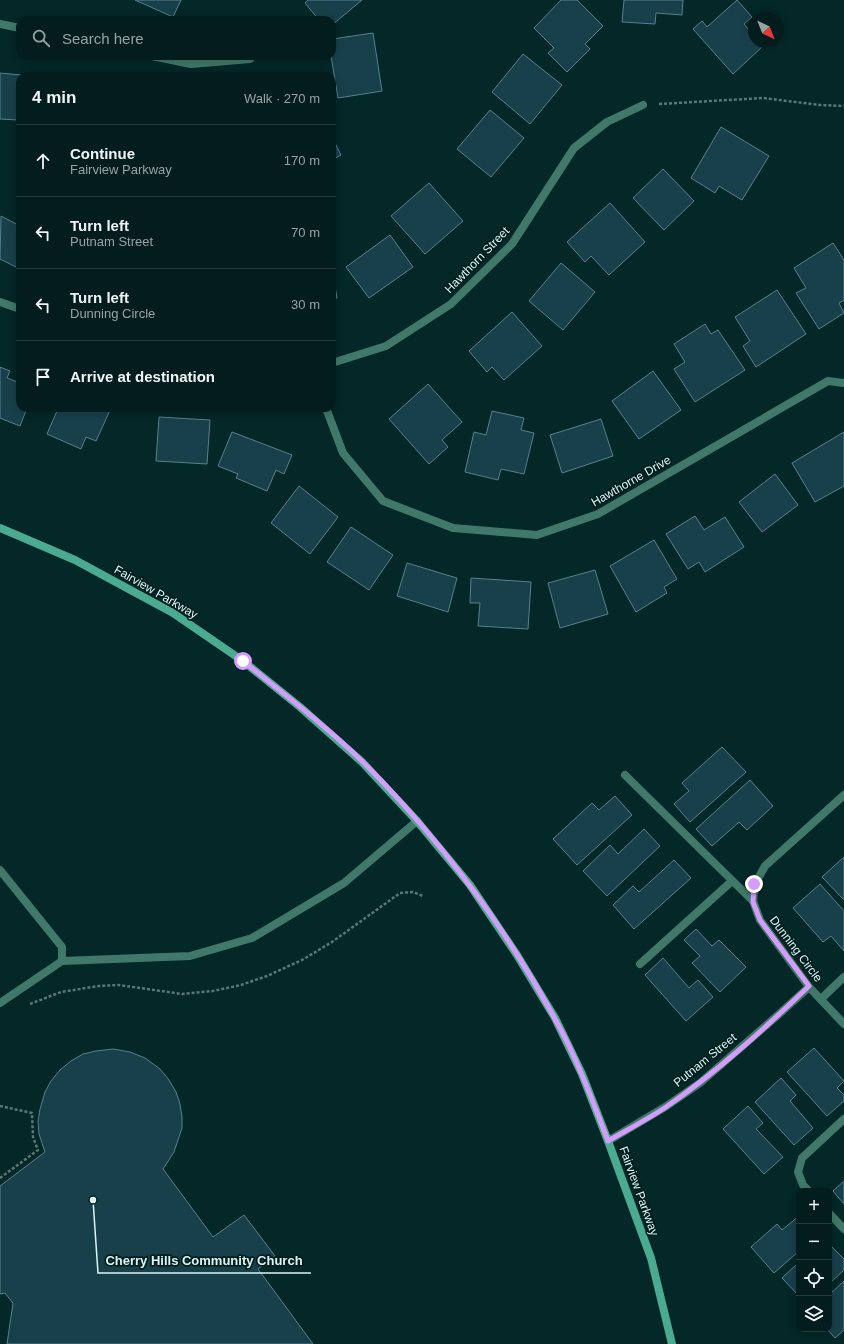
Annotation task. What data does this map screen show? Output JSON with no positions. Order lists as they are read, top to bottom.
{
  "streets": {
    "main road": ["Fairview Parkway"],
    "street": [
      "Hawthorn Street",
      "Hawthorne Drive",
      "Dunning Circle",
      "Putnam Street"
    ]
  },
  "crossings": [
    ["Fairview Parkway", "Putnam Street"],
    ["Dunning Circle", "Putnam Street"]
  ],
  "places": ["Cherry Hills Community Church"],
  "north": "bottom right",
  "page": {
    "search": "Search here",
    "heading": ["4 min", "Walk · 270 m"],
    "list": [
      ["Continue", "Fairview Parkway", "170 m"],
      ["Turn left", "Putnam Street", "70 m"],
      ["Turn left", "Dunning Circle", "30 m"],
      "Arrive at destination"
    ],
    "map_buttons": ["+", "−"]
  }
}
